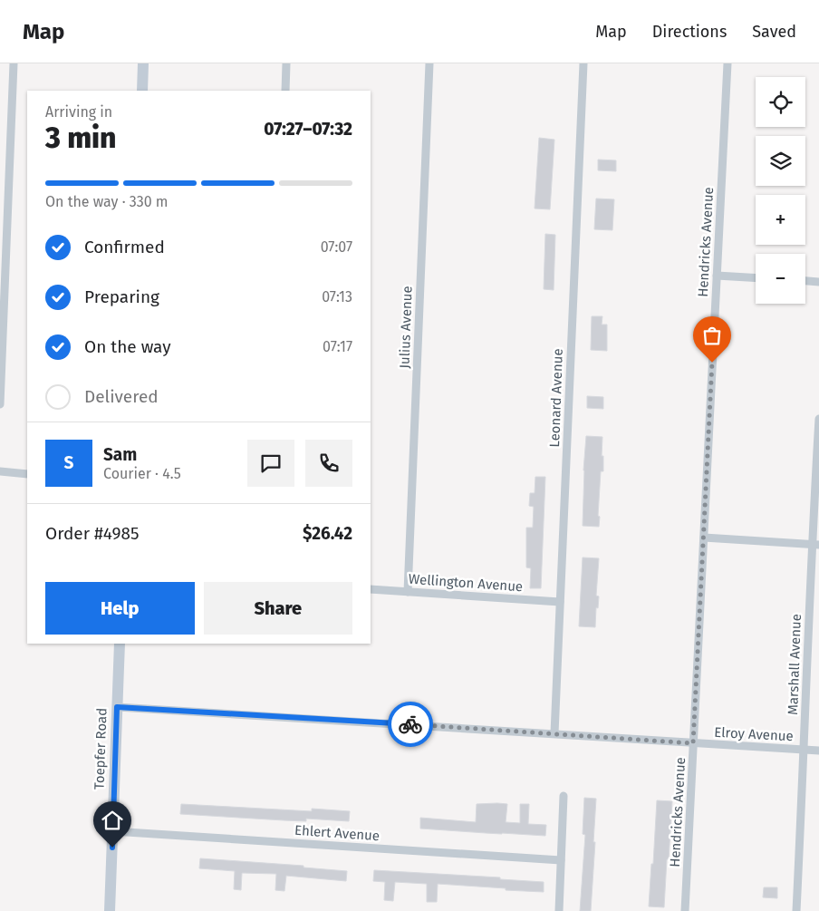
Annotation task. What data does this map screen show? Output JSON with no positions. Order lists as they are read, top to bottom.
{
  "streets": {
    "street": [
      "Hendricks Avenue",
      "Julius Avenue",
      "Leonard Avenue",
      "Wellington Avenue",
      "Marshall Avenue",
      "Elroy Avenue",
      "Toepfer Road",
      "Ehlert Avenue"
    ]
  },
  "crossings": [
    ["Hendricks Avenue", "Elroy Avenue"],
    ["Julius Avenue", "Wellington Avenue"],
    ["Leonard Avenue", "Wellington Avenue"],
    ["Leonard Avenue", "Elroy Avenue"],
    ["Marshall Avenue", "Elroy Avenue"],
    ["Elroy Avenue", "Toepfer Road"],
    ["Toepfer Road", "Ehlert Avenue"]
  ],
  "page": {
    "header": "Map",
    "nav": ["Map", "Directions", "Saved"],
    "map_buttons": ["+", "−"],
    "heading": ["3 min", "Arriving in", "07:27–07:32"],
    "panel": [
      "Sam",
      "Courier · 4.5",
      "Order #4985",
      "$26.42"
    ],
    "bar": "On the way · 330 m",
    "list": [
      ["Confirmed", "07:07"],
      ["Preparing", "07:13"],
      ["On the way", "07:17"],
      "Delivered"
    ],
    "round": "S",
    "buttons": ["Help", "Share"]
  }
}
